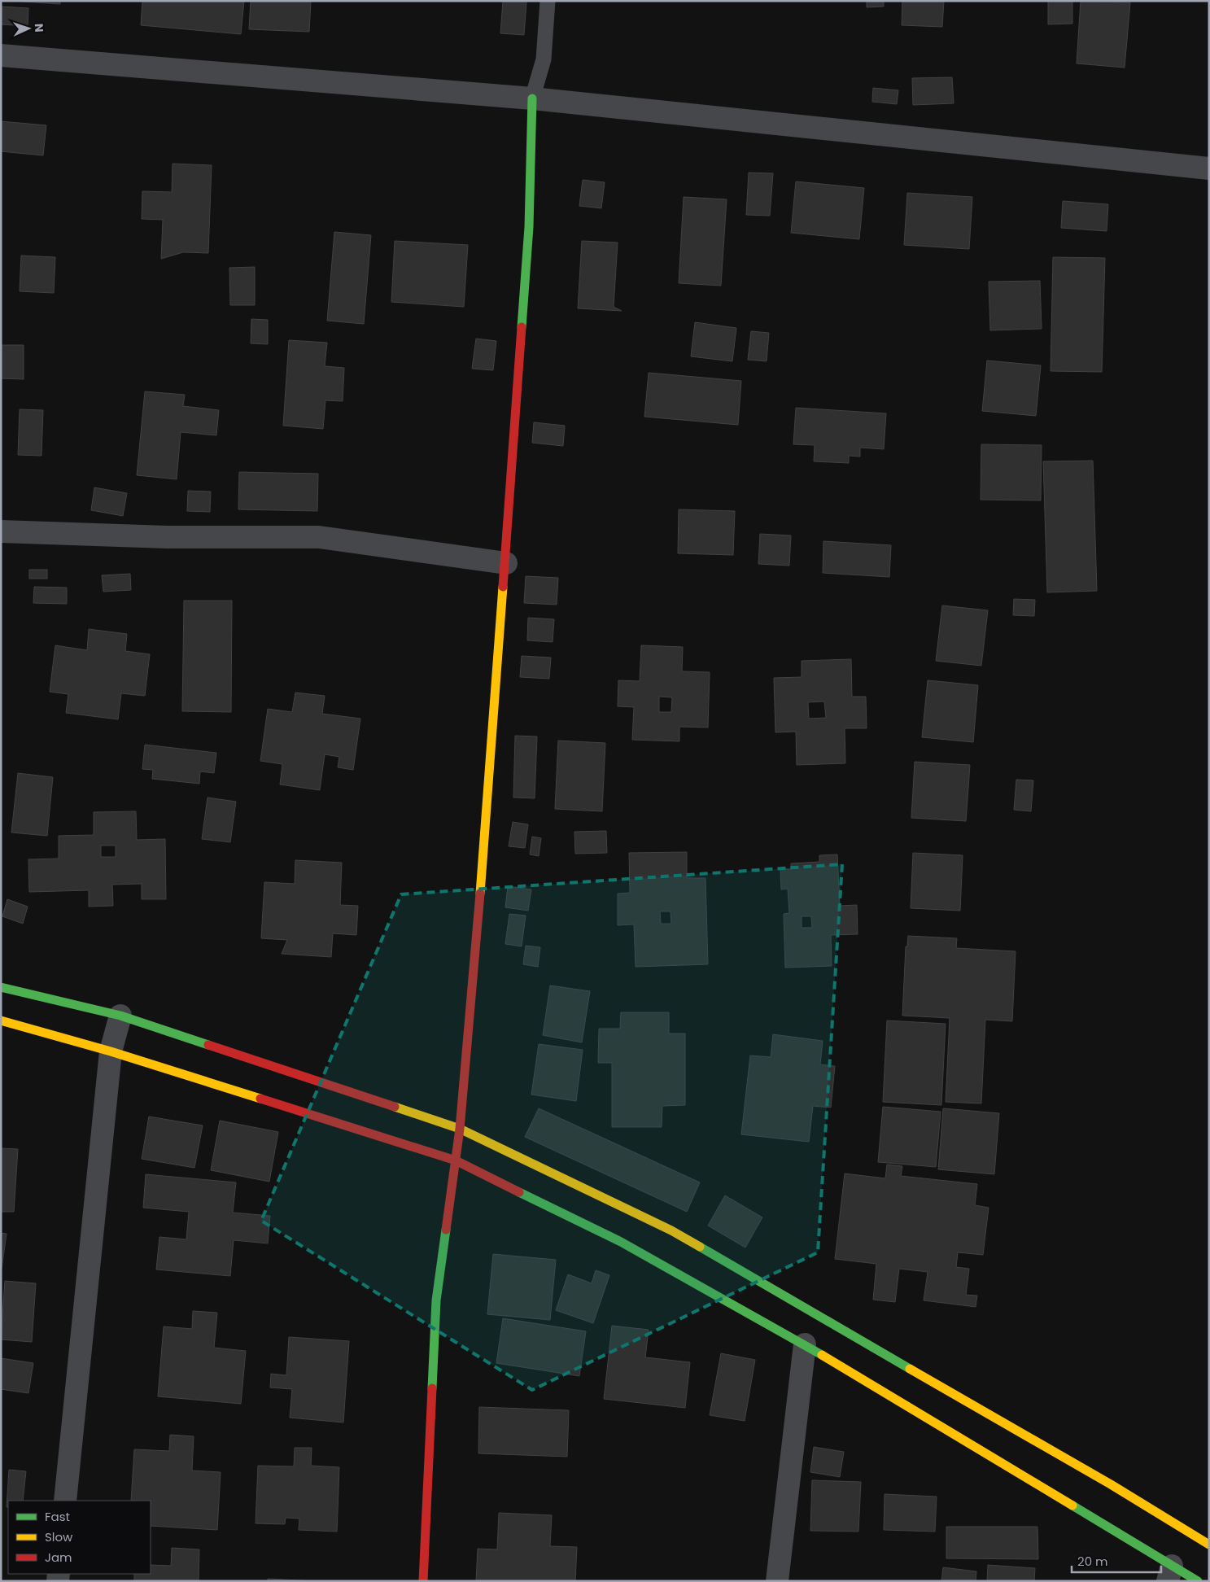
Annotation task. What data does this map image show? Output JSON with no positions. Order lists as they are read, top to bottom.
{
  "legend": ["Fast", "Slow", "Jam"],
  "scale_bar": "20 m",
  "north": "right"
}
